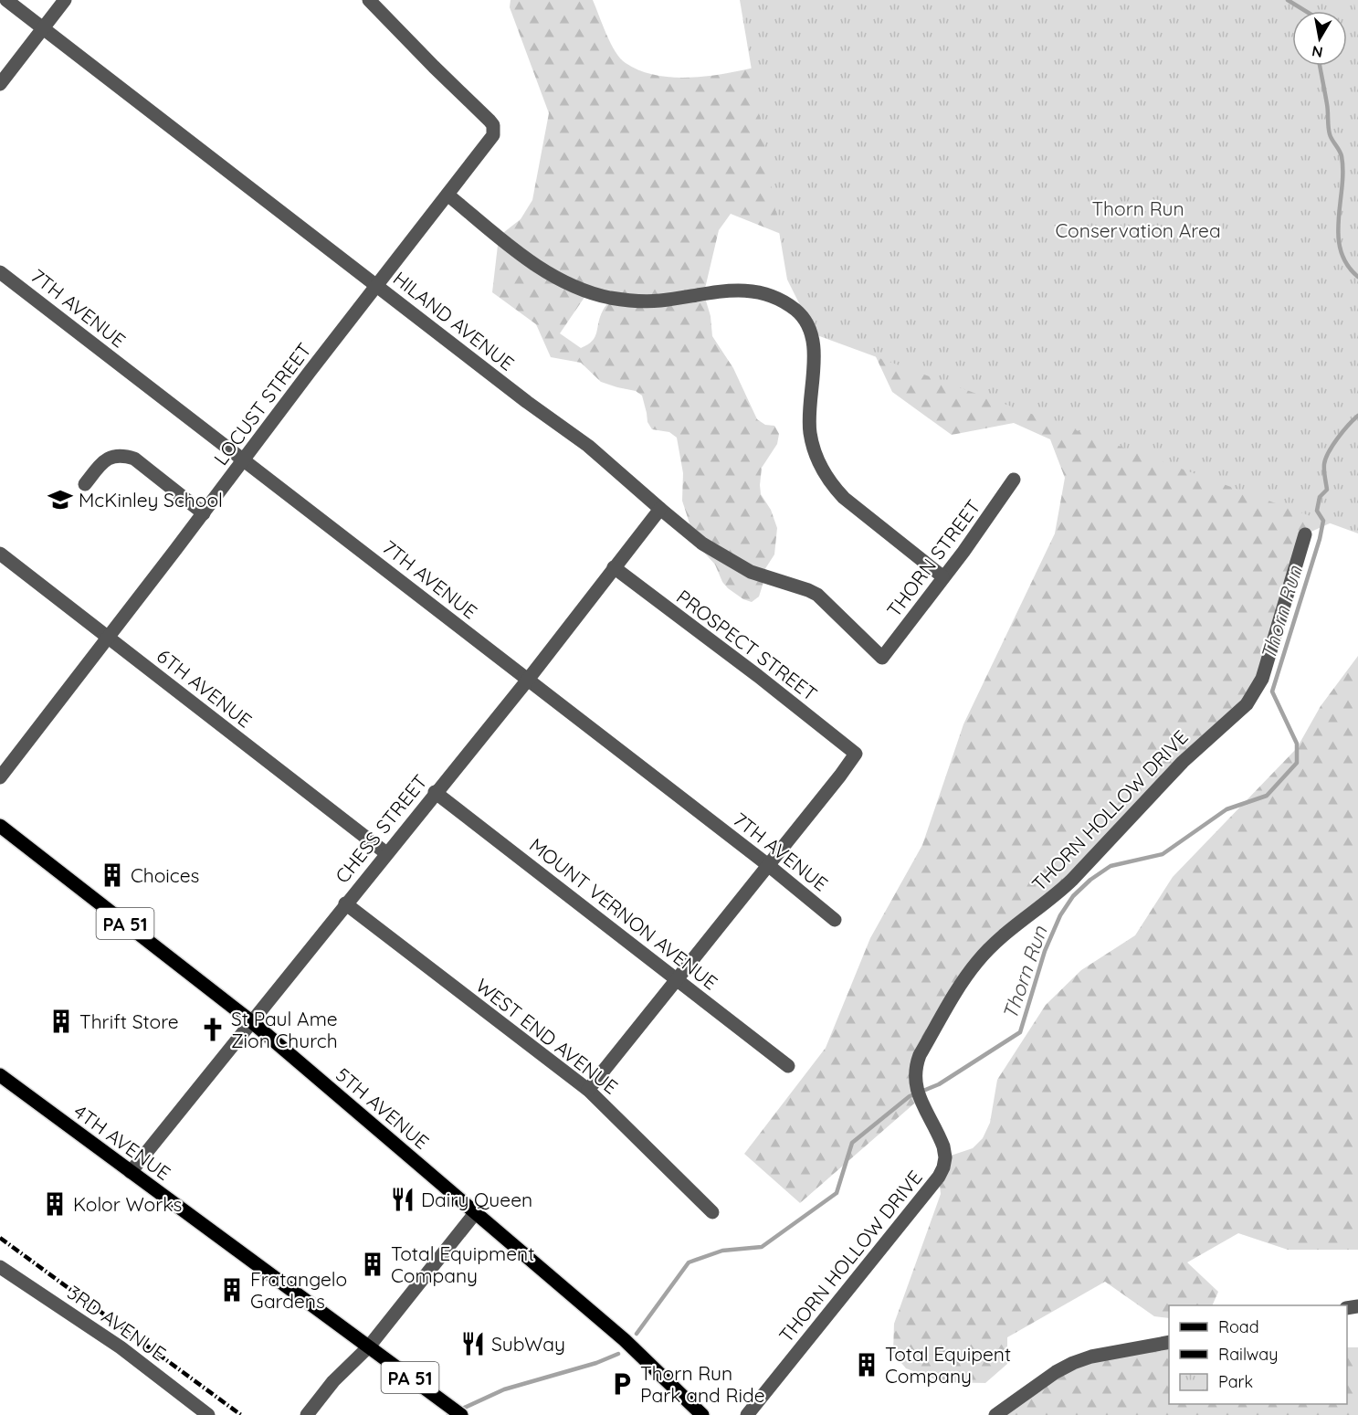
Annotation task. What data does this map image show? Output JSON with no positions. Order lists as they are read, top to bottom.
{
  "streets": {
    "main road": ["PA 51", "5TH AVENUE", "4TH AVENUE"],
    "street": [
      "7TH AVENUE",
      "HILAND AVENUE",
      "LOCUST STREET",
      "THORN STREET",
      "PROSPECT STREET",
      "6TH AVENUE",
      "THORN HOLLOW DRIVE",
      "CHESS STREET",
      "MOUNT VERNON AVENUE",
      "WEST END AVENUE",
      "3RD AVENUE"
    ]
  },
  "crossings": [
    ["7TH AVENUE", "LOCUST STREET"],
    ["7TH AVENUE", "PROSPECT STREET"],
    ["7TH AVENUE", "CHESS STREET"],
    ["HILAND AVENUE", "LOCUST STREET"],
    ["HILAND AVENUE", "THORN STREET"],
    ["HILAND AVENUE", "CHESS STREET"],
    ["LOCUST STREET", "6TH AVENUE"],
    ["PROSPECT STREET", "CHESS STREET"],
    ["6TH AVENUE", "CHESS STREET"],
    ["CHESS STREET", "MOUNT VERNON AVENUE"],
    ["CHESS STREET", "WEST END AVENUE"],
    ["CHESS STREET", "5TH AVENUE"],
    ["CHESS STREET", "4TH AVENUE"]
  ],
  "water": ["Thorn Run"],
  "parks": ["Thorn Run Conservation Area"],
  "places": {
    "school or university": ["McKinley School"],
    "building": [
      "Choices",
      "Thrift Store",
      "Kolor Works",
      "Total Equipment Company",
      "Fratangelo Gardens",
      "Total Equipent Company"
    ],
    "church": ["St Paul Ame Zion Church"],
    "restaurant": ["Dairy Queen", "SubWay"],
    "parking": ["Thorn Run Park and Ride"]
  },
  "legend": ["Road", "Railway", "Park"],
  "north": "bottom"
}
